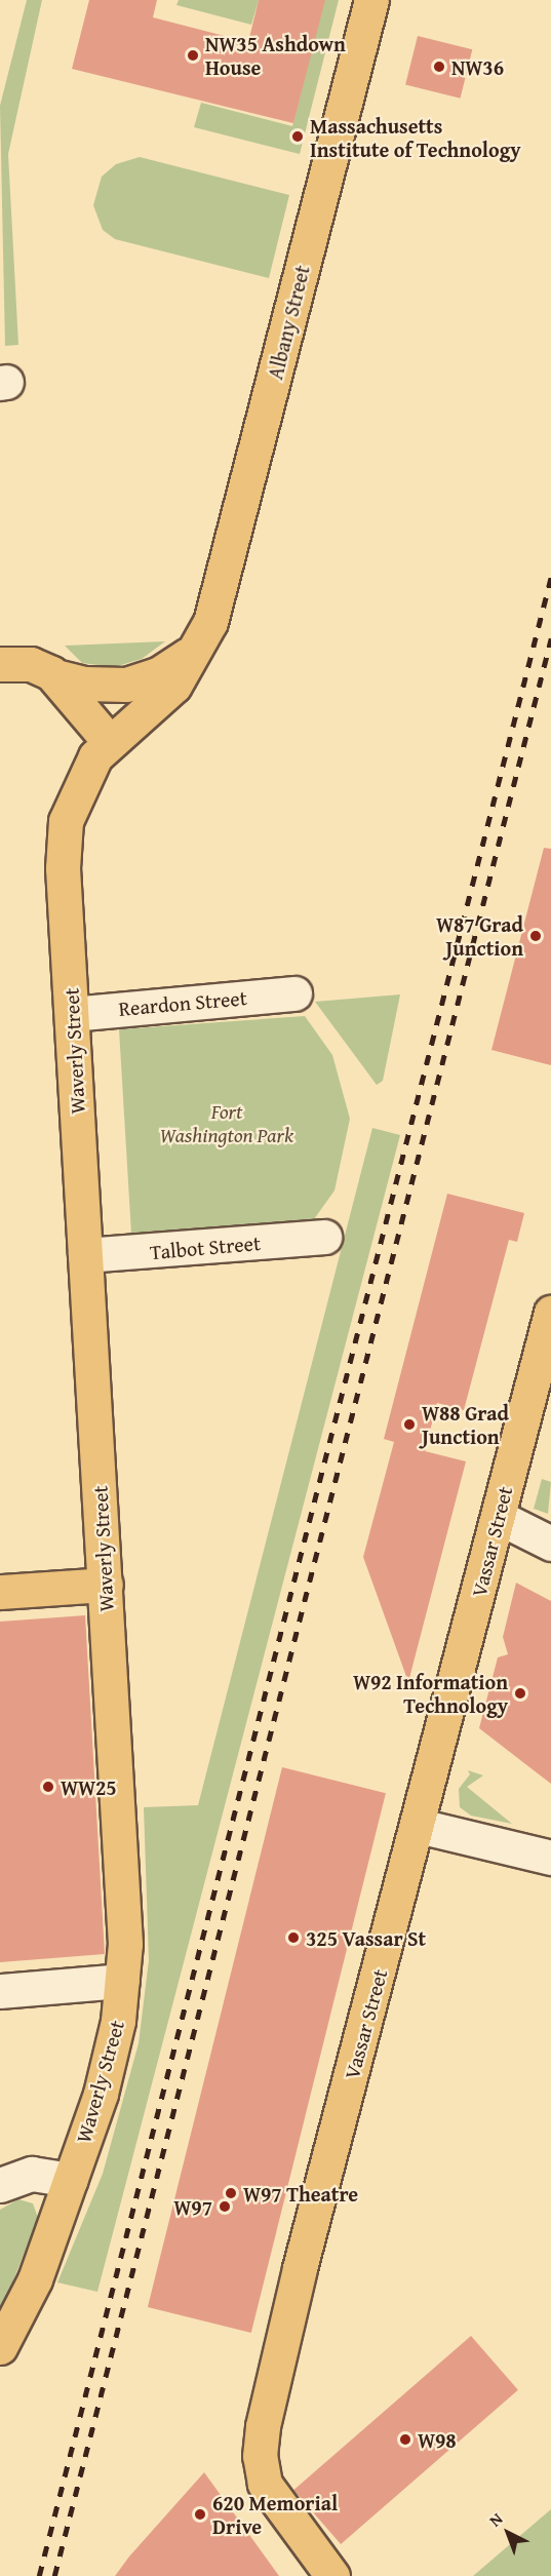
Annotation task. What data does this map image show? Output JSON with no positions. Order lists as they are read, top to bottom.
{
  "streets": {
    "main road": ["Albany Street", "Waverly Street", "Vassar Street"],
    "street": ["Reardon Street", "Talbot Street"]
  },
  "crossings": [
    ["Albany Street", "Waverly Street"],
    ["Reardon Street", "Waverly Street"],
    ["Waverly Street", "Talbot Street"]
  ],
  "parks": ["Fort Washington Park"],
  "places": [
    "NW35 Ashdown House",
    "NW36",
    "Massachusetts Institute of Technology",
    "W87 Grad Junction",
    "W88 Grad Junction",
    "W92 Information Technology",
    "WW25",
    "325 Vassar St",
    "W97 Theatre",
    "W97",
    "W98",
    "620 Memorial Drive"
  ],
  "north": "top left"
}
